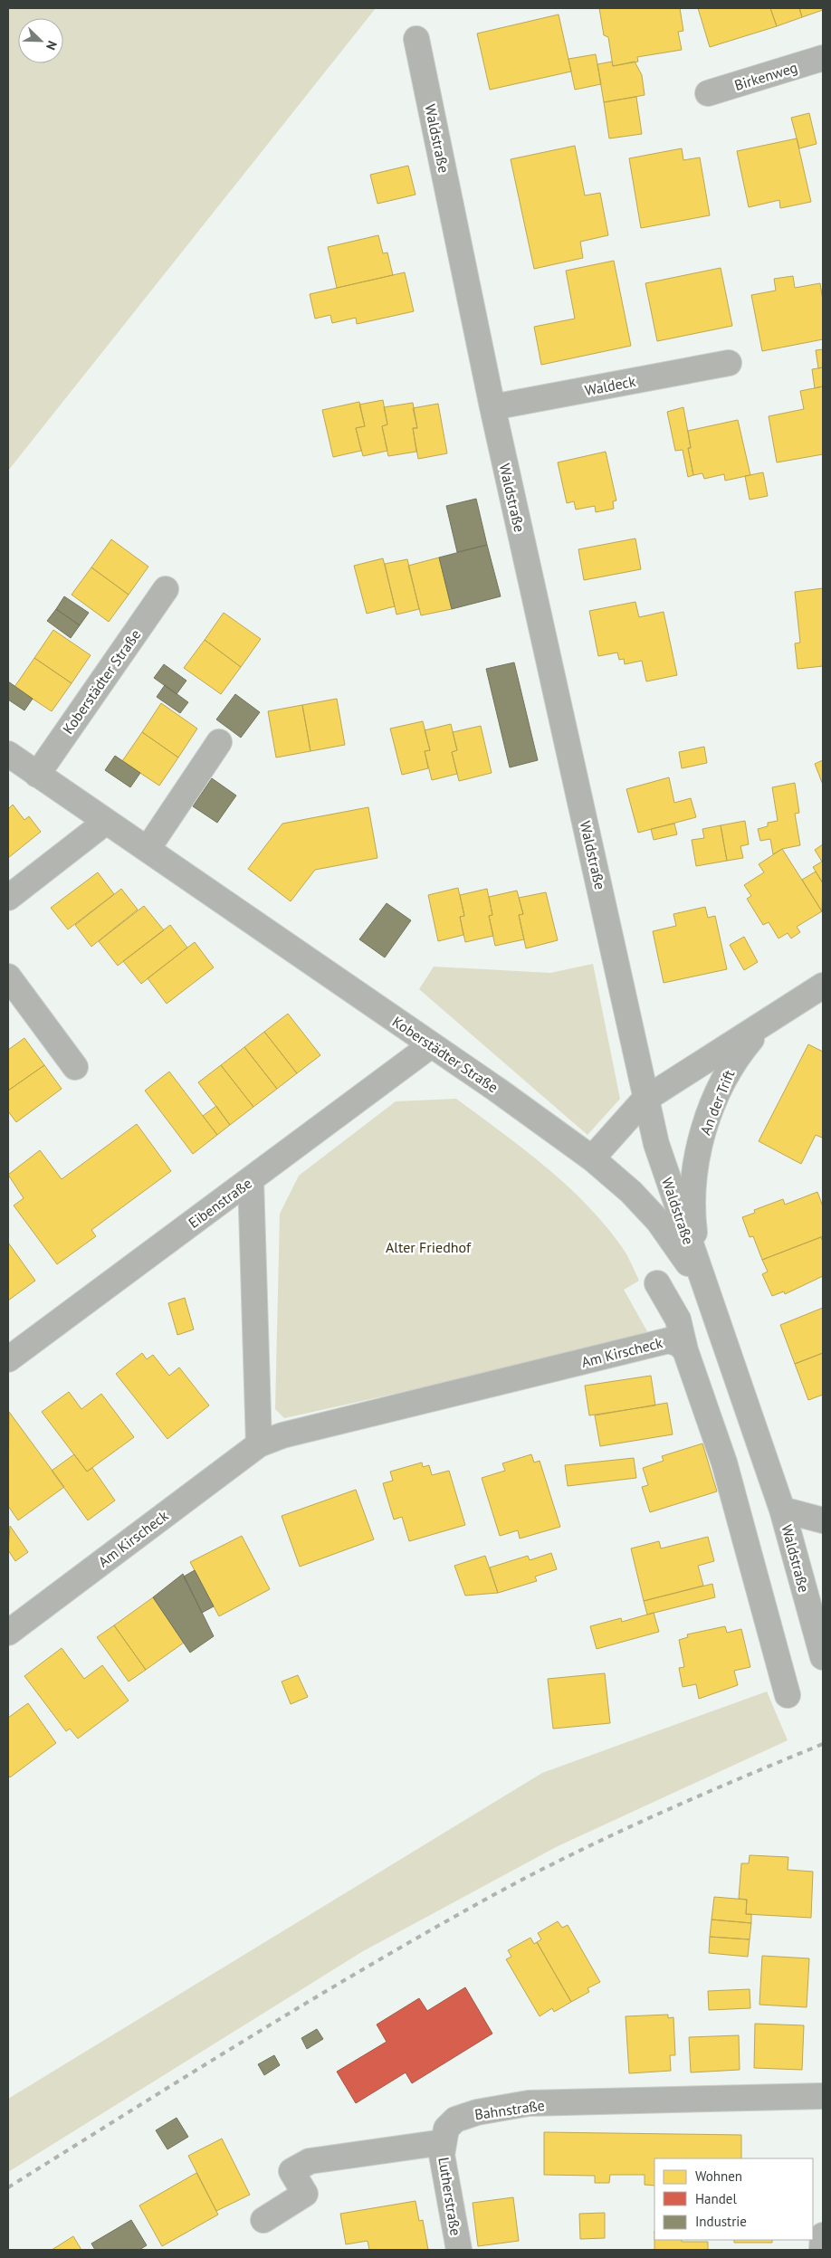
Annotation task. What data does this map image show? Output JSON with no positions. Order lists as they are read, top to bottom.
{
  "streets": {
    "street": [
      "Birkenweg",
      "Waldstraße",
      "Waldeck",
      "Koberstädter Straße",
      "An der Trift",
      "Eibenstraße",
      "Am Kirscheck",
      "Bahnstraße",
      "Lutherstraße"
    ]
  },
  "crossings": [
    ["Waldstraße", "Waldeck"],
    ["Waldstraße", "Koberstädter Straße"],
    ["Waldstraße", "An der Trift"],
    ["Koberstädter Straße", "An der Trift"],
    ["Koberstädter Straße", "Eibenstraße"],
    ["Bahnstraße", "Lutherstraße"]
  ],
  "parks": ["Alter Friedhof"],
  "legend": ["Wohnen", "Handel", "Industrie"],
  "north": "bottom right"
}
